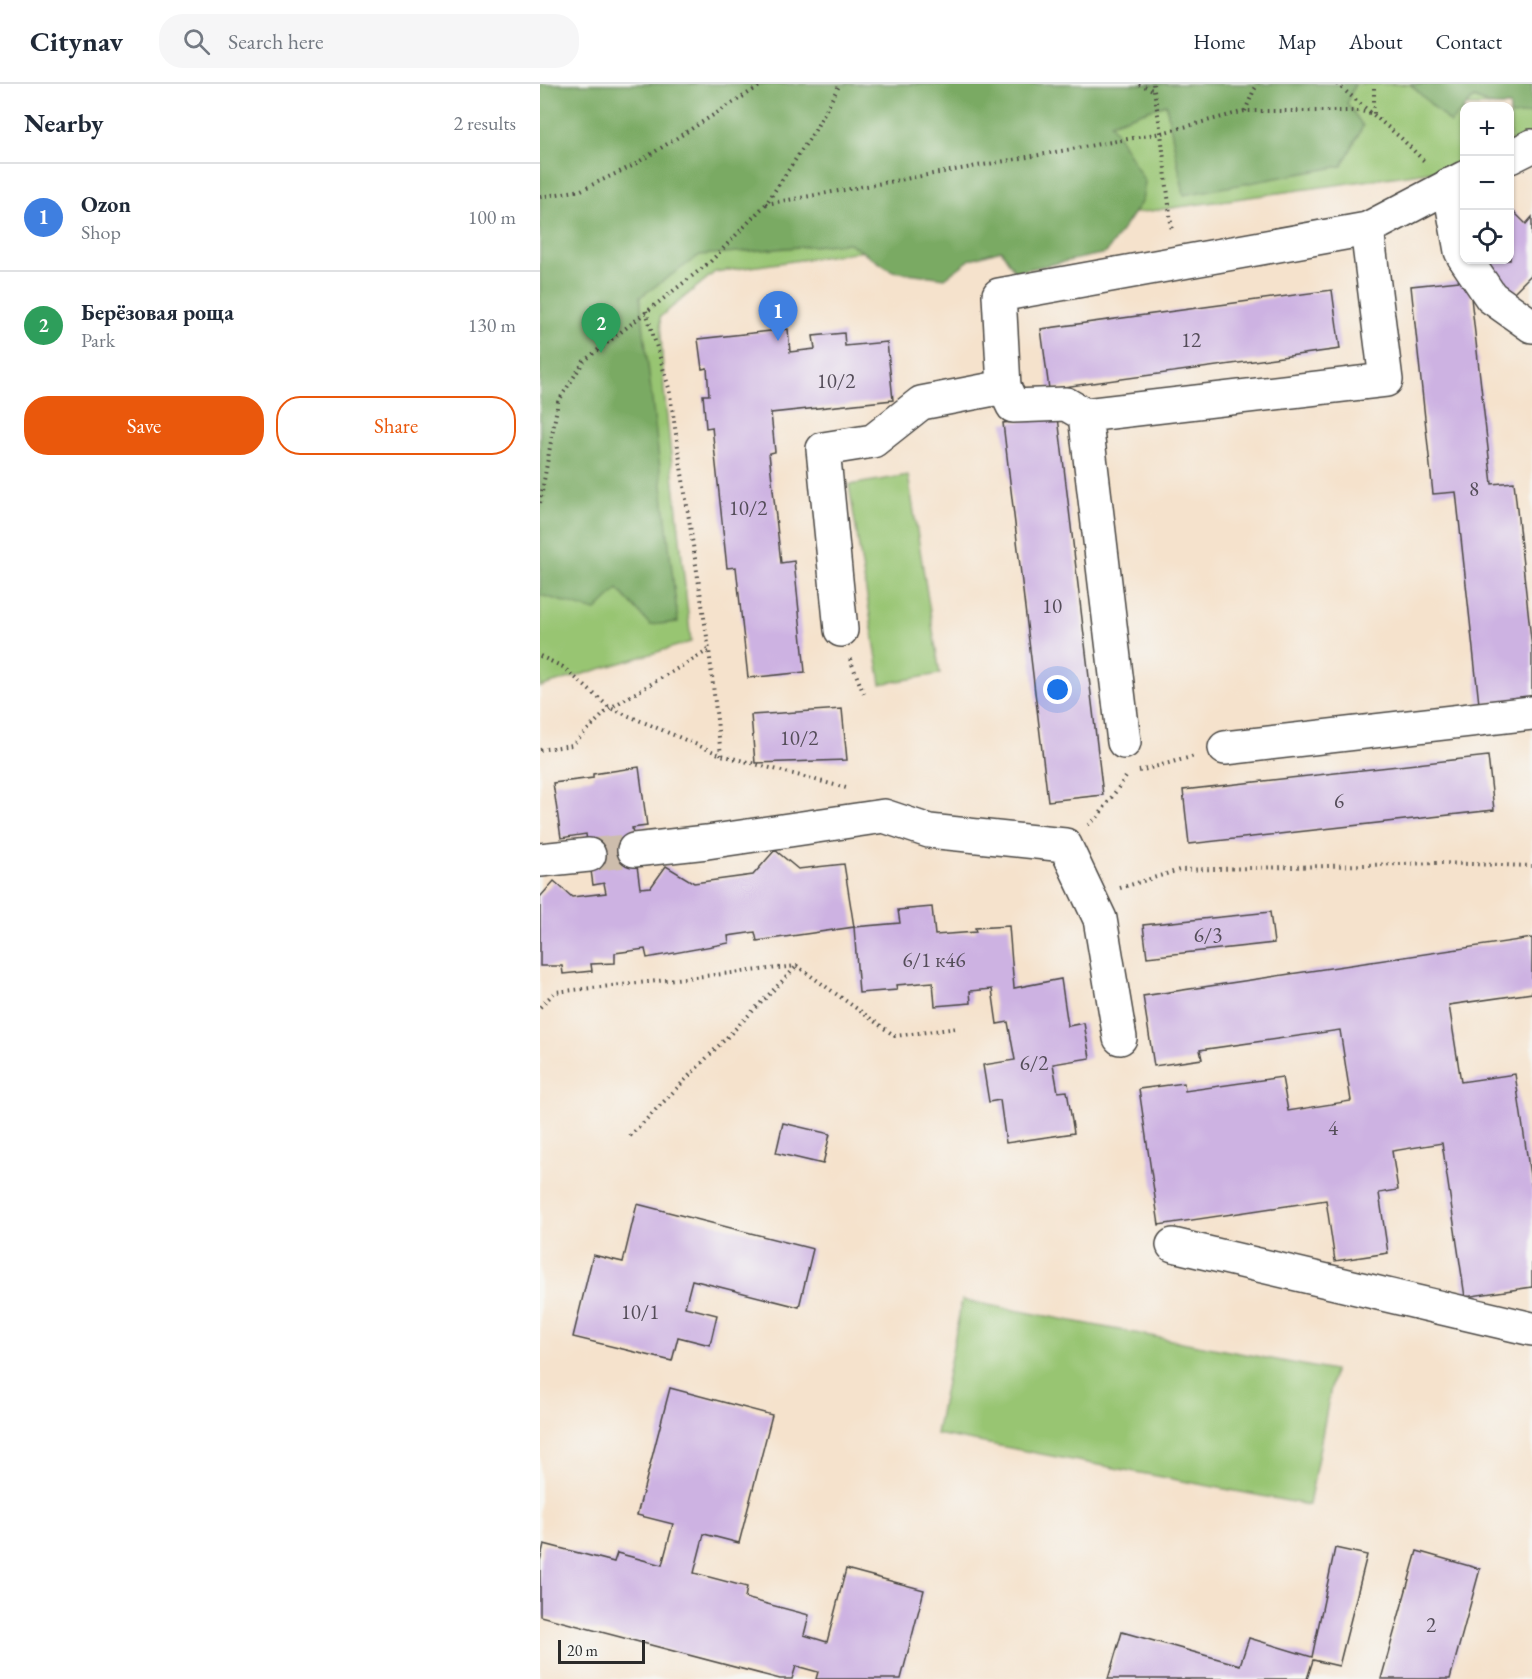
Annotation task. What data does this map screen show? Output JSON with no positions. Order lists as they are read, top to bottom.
{
  "house_numbers": [
    "12",
    "10/2",
    "8",
    "10/2",
    "10",
    "10/2",
    "6",
    "6/3",
    "6/1 к46",
    "6/2",
    "4",
    "10/1",
    "2"
  ],
  "scale_bar": "20 m",
  "page": {
    "header": "Citynav",
    "search": "Search here",
    "nav": [
      "Home",
      "Map",
      "About",
      "Contact"
    ],
    "heading": ["Nearby", "2 results"],
    "map_buttons": ["+", "−"],
    "list": [
      {
        "mark": "1",
        "name": "Ozon",
        "note": "Shop",
        "value": "100 m"
      },
      {
        "mark": "2",
        "name": "Берёзовая роща",
        "note": "Park",
        "value": "130 m"
      }
    ],
    "pins": ["1", "2"],
    "buttons": ["Save", "Share"],
    "scale": "20 m"
  }
}
